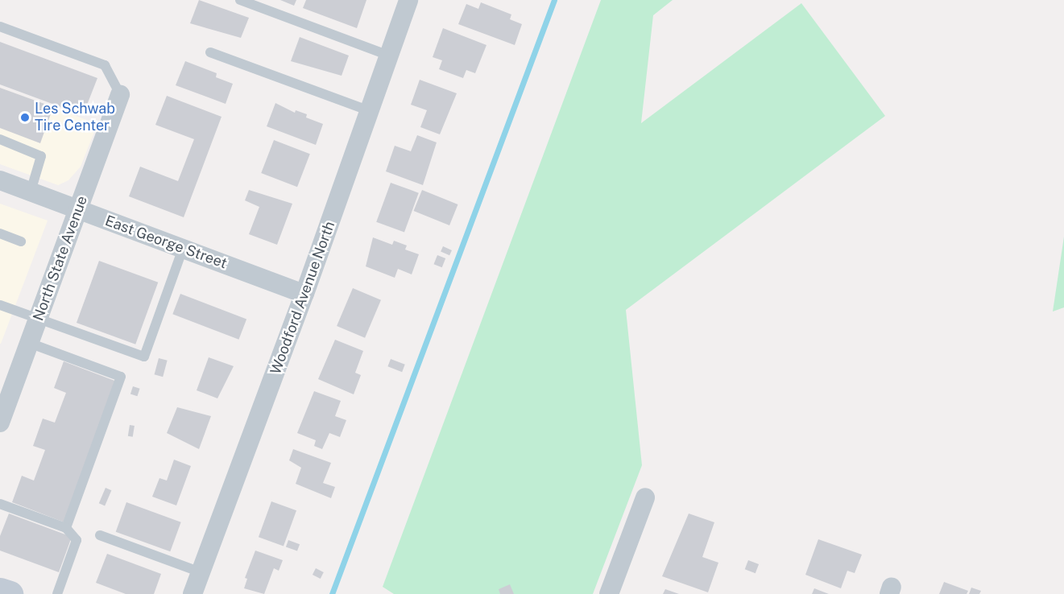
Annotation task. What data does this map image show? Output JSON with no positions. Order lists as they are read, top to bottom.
{
  "streets": {
    "street": ["East George Street", "North State Avenue", "Woodford Avenue North"]
  },
  "crossings": [
    ["East George Street", "North State Avenue"],
    ["East George Street", "Woodford Avenue North"]
  ],
  "places": ["Les Schwab Tire Center"]
}
